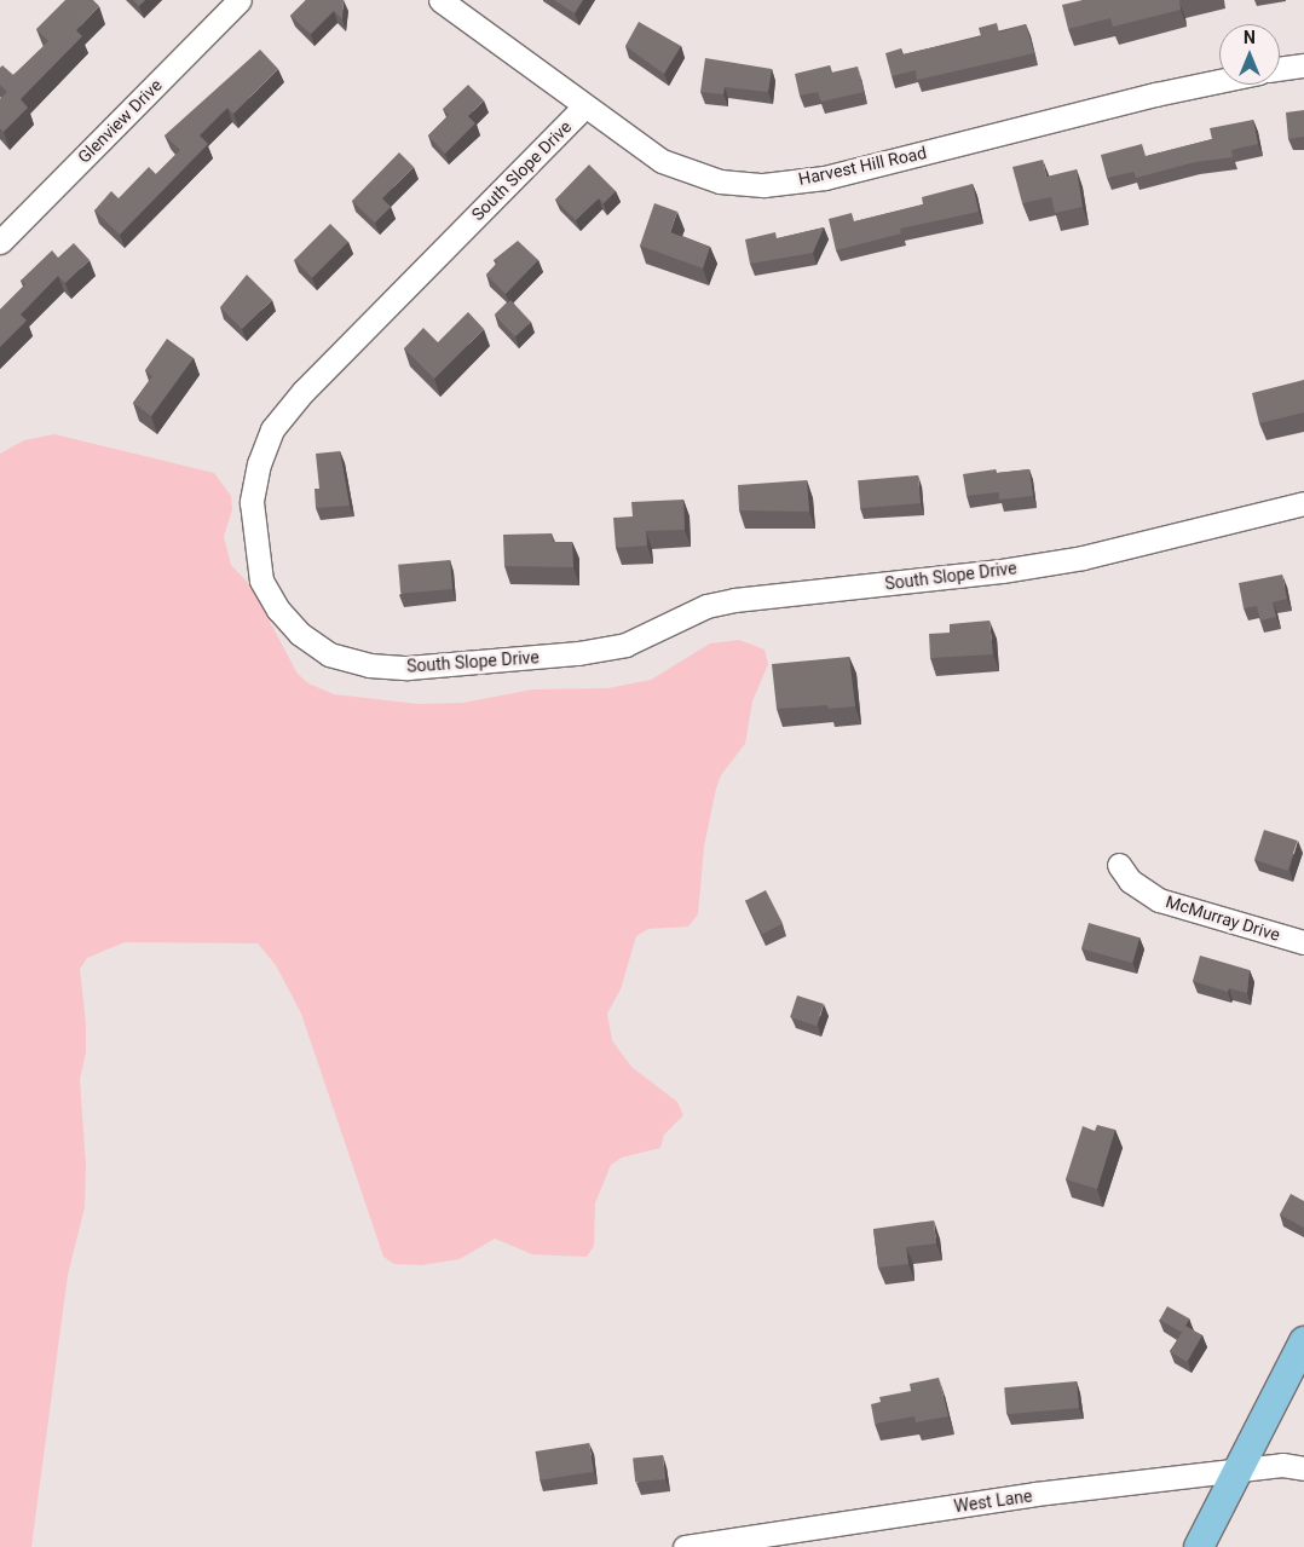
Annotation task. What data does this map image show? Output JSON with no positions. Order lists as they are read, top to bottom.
{
  "streets": {
    "street": [
      "Glenview Drive",
      "Harvest Hill Road",
      "South Slope Drive",
      "McMurray Drive",
      "West Lane"
    ]
  },
  "crossings": [
    ["Harvest Hill Road", "South Slope Drive"]
  ],
  "north": "top"
}
